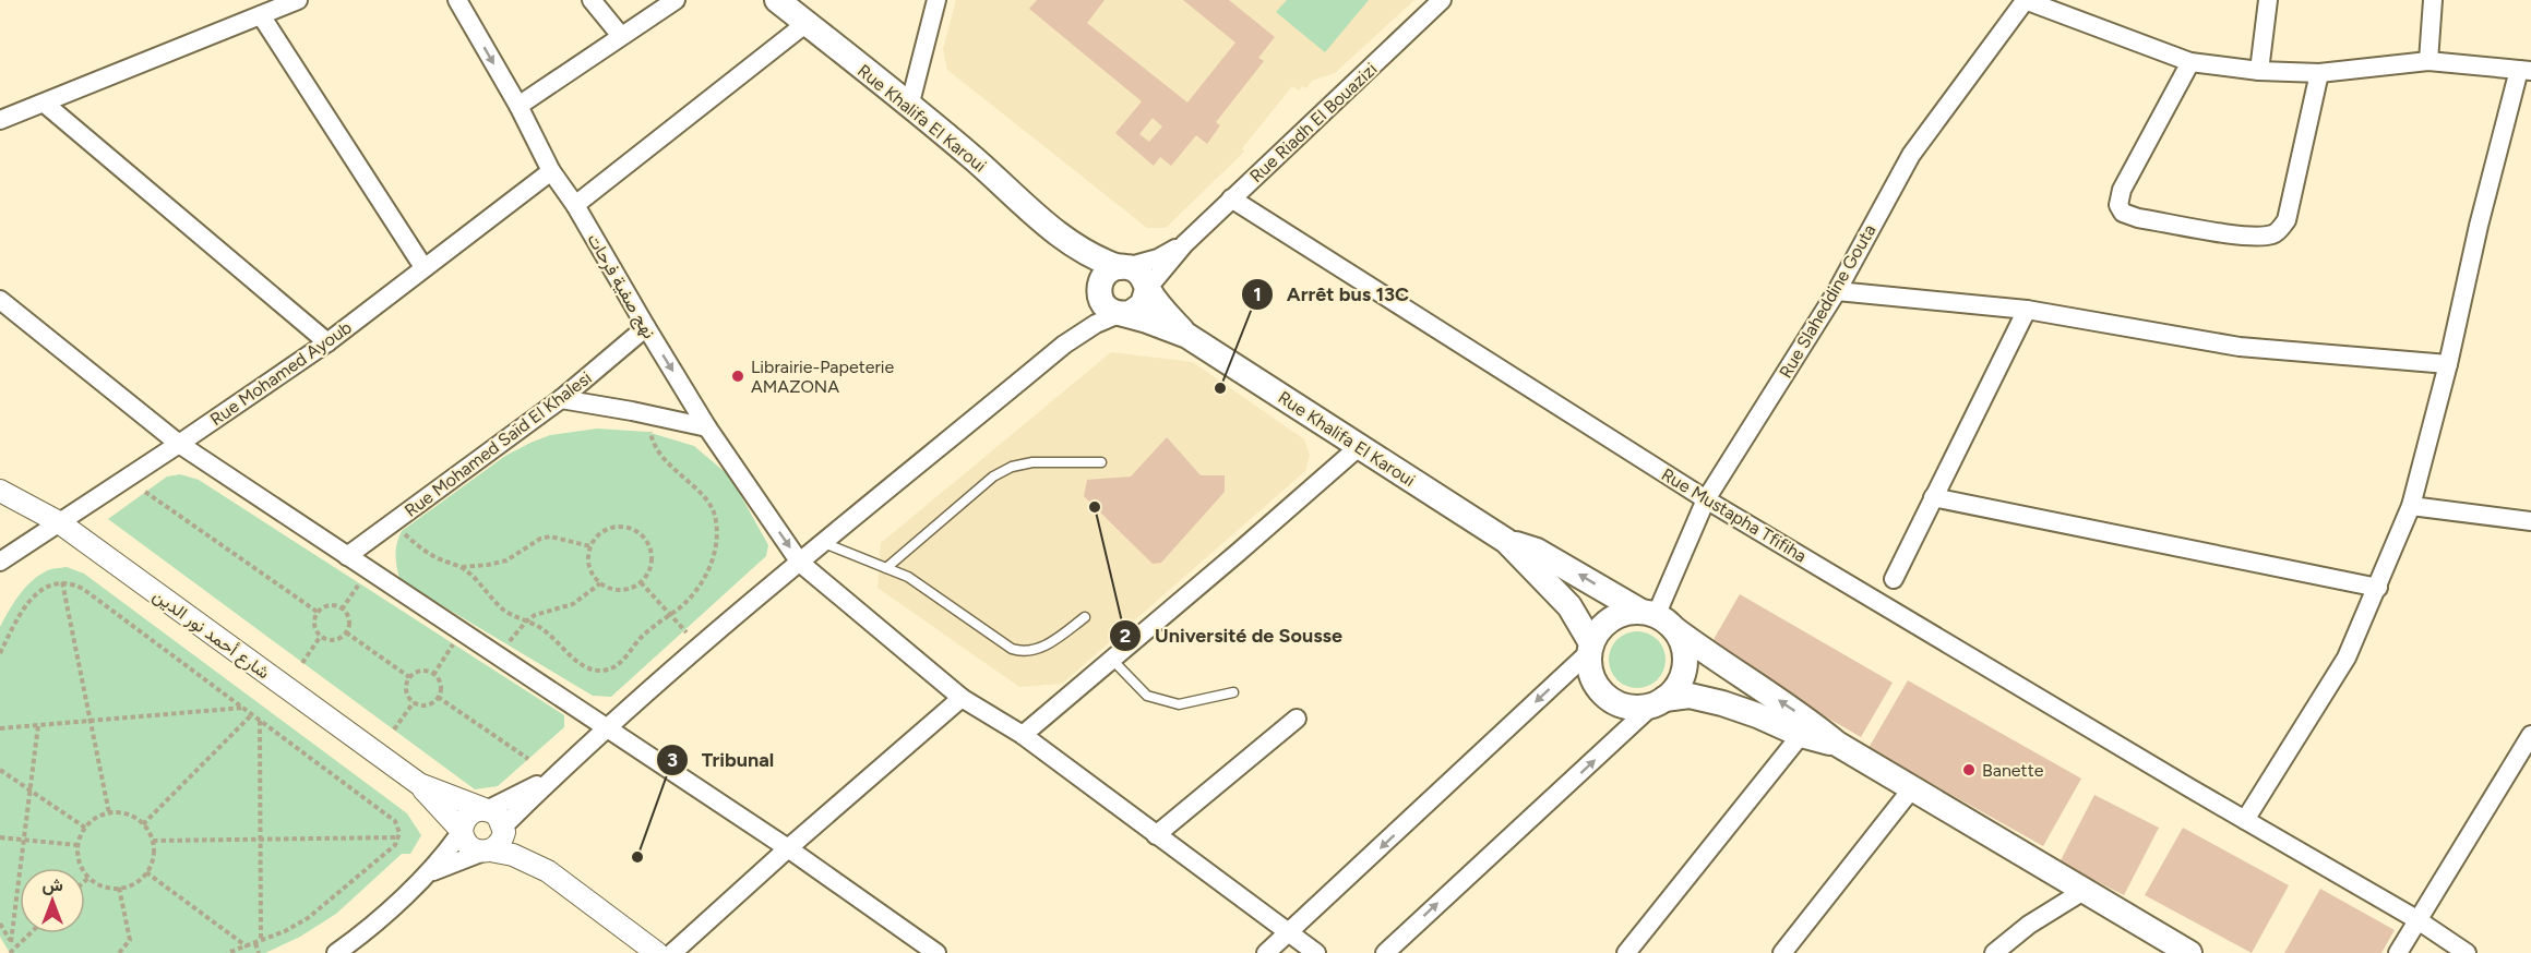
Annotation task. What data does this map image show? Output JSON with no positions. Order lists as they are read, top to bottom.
{
  "streets": {
    "main road": ["Rue Khalifa El Karoui"],
    "street": [
      "Rue Riadh El Bouazizi",
      "نهج صفية فرحات",
      "Rue Slaheddine Gouta",
      "Rue Mohamed Ayoub",
      "Rue Mohamed Saïd El Khalesi",
      "Rue Mustapha Tfifiha",
      "شارع أحمد نور الدين"
    ]
  },
  "crossings": [
    ["Rue Khalifa El Karoui", "Rue Riadh El Bouazizi"],
    ["Rue Khalifa El Karoui", "Rue Slaheddine Gouta"],
    ["Rue Riadh El Bouazizi", "Rue Mustapha Tfifiha"],
    ["نهج صفية فرحات", "Rue Mohamed Ayoub"],
    ["نهج صفية فرحات", "Rue Mohamed Saïd El Khalesi"],
    ["Rue Slaheddine Gouta", "Rue Mustapha Tfifiha"],
    ["Rue Mohamed Ayoub", "شارع أحمد نور الدين"]
  ],
  "places": [
    "Librairie-Papeterie AMAZONA",
    "Arrêt bus 13C",
    "Université de Sousse",
    "Banette",
    "Tribunal"
  ],
  "north": "top"
}
